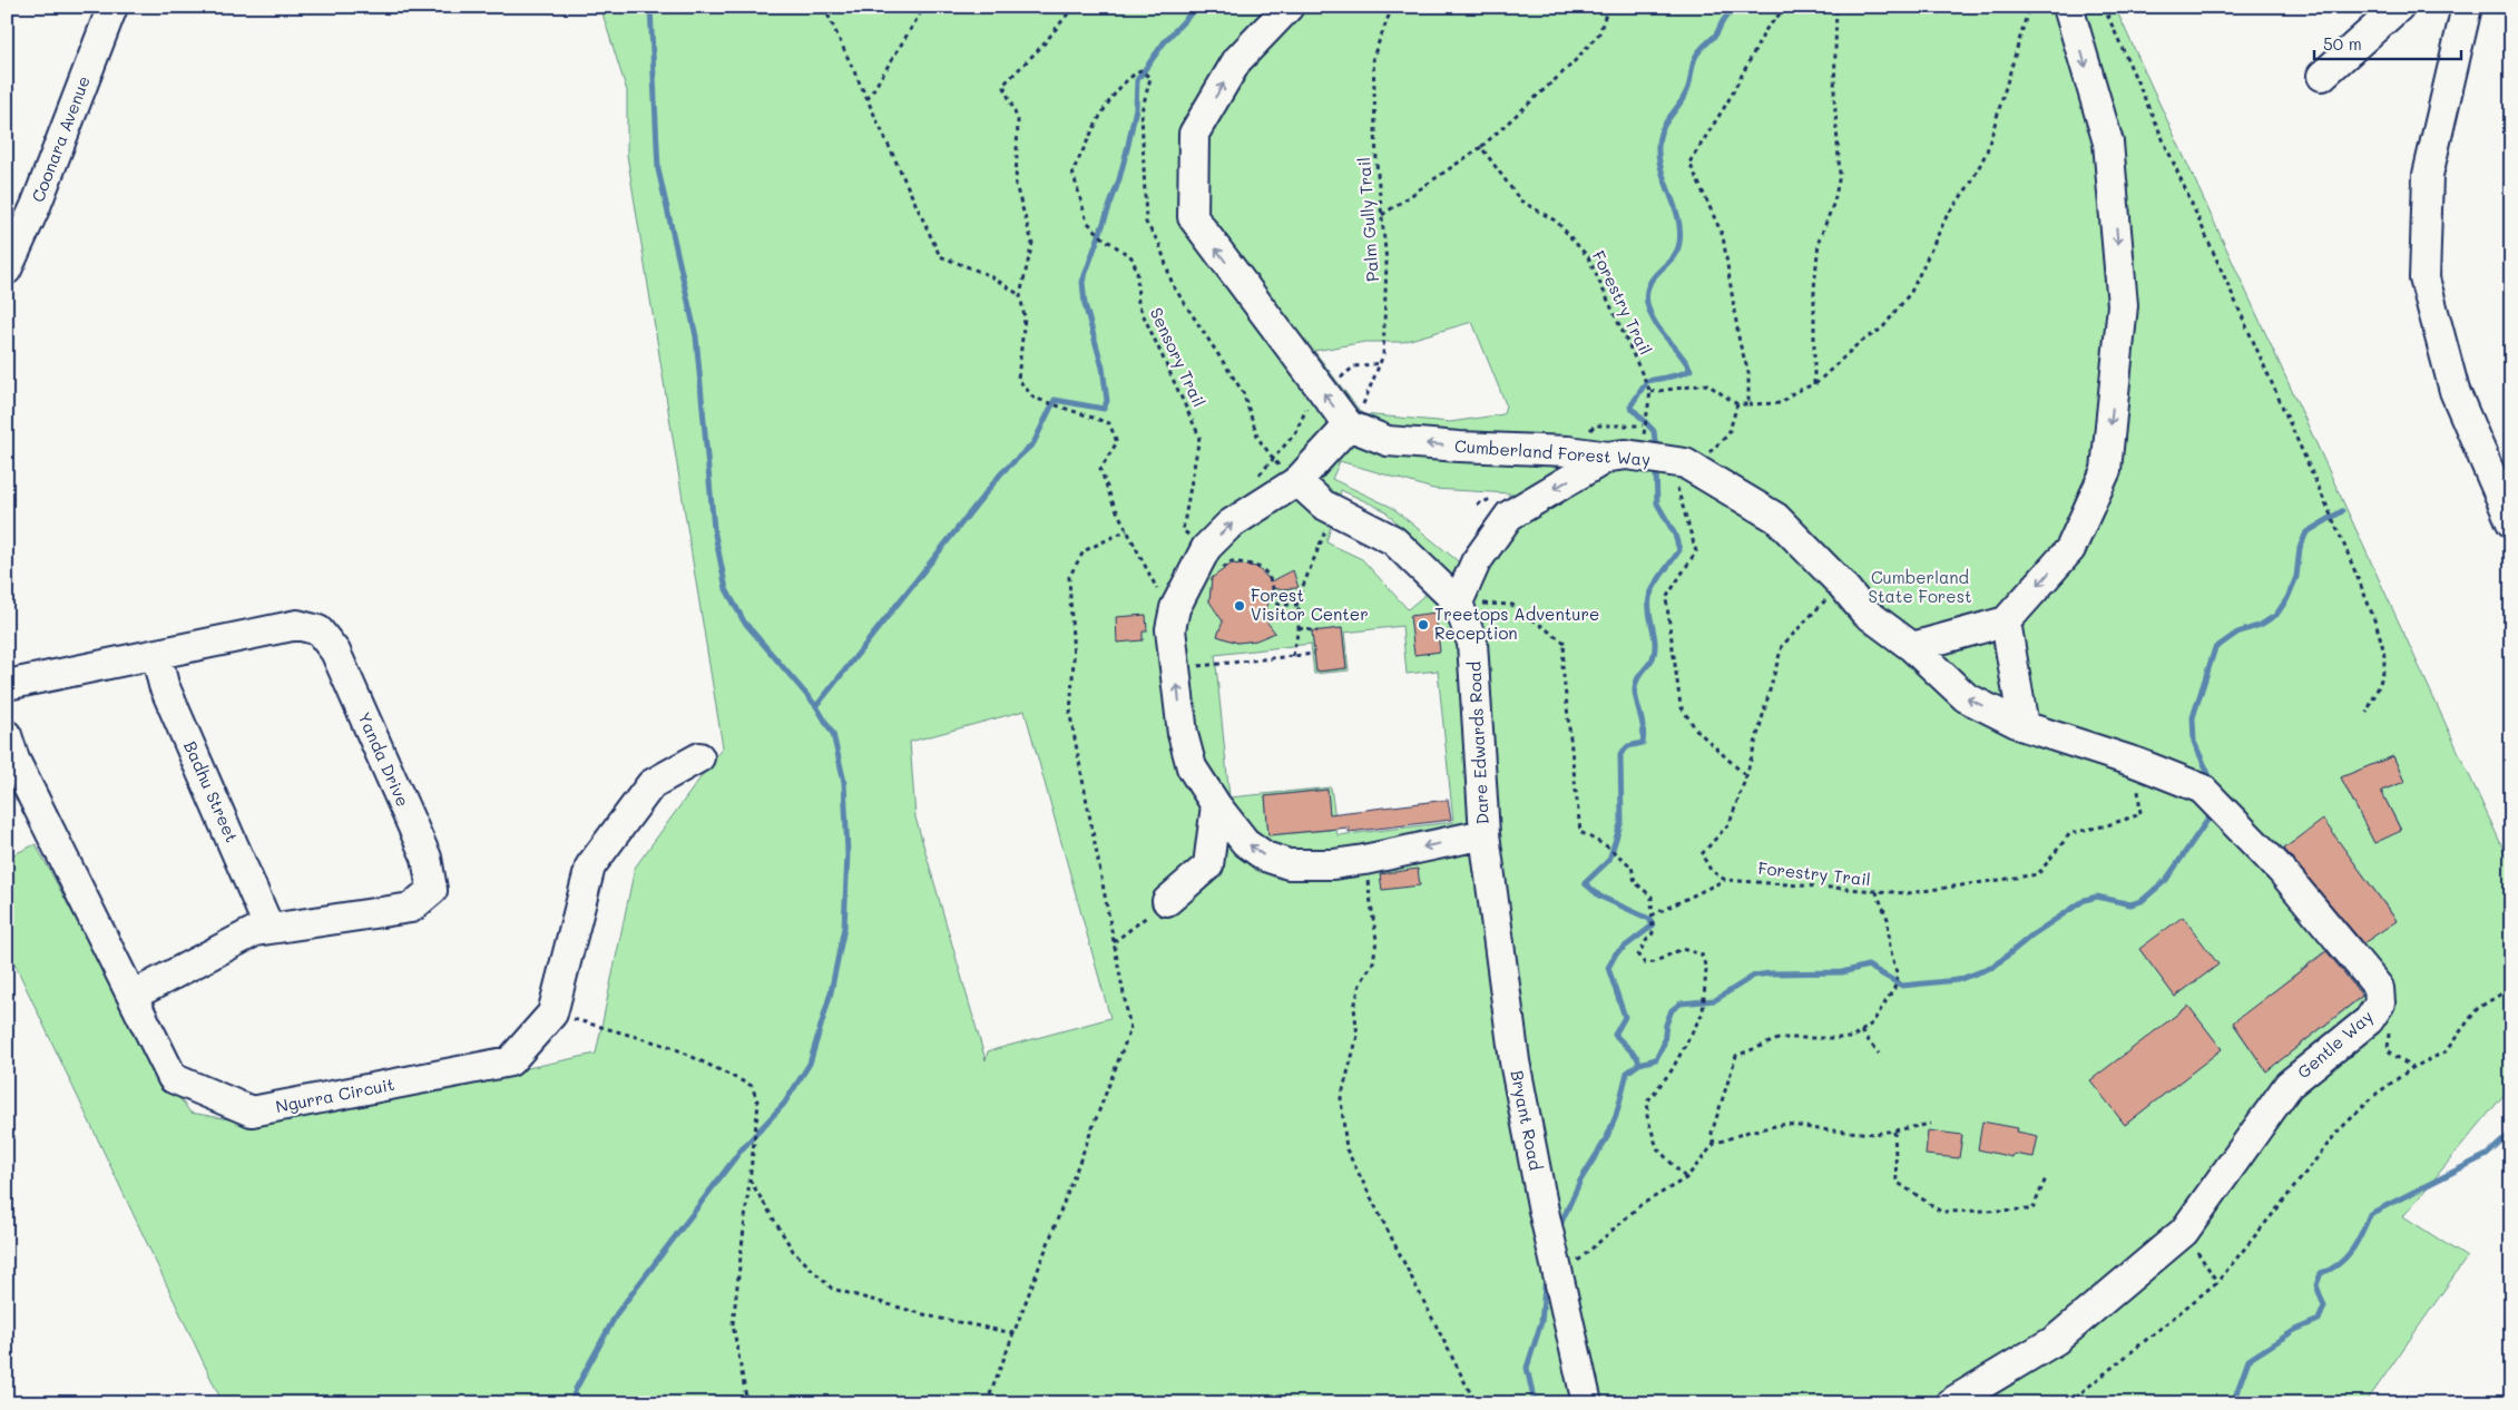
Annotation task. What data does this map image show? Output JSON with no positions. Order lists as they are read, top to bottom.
{
  "streets": {
    "street": [
      "Coonara Avenue",
      "Cumberland Forest Way",
      "Dare Edwards Road",
      "Yanda Drive",
      "Badhu Street",
      "Gentle Way",
      "Ngurra Circuit",
      "Bryant Road"
    ],
    "path": ["Palm Gully Trail", "Forestry Trail", "Sensory Trail"]
  },
  "crossings": [
    ["Palm Gully Trail", "Cumberland Forest Way"],
    ["Forestry Trail", "Cumberland Forest Way"],
    ["Cumberland Forest Way", "Gentle Way"],
    ["Dare Edwards Road", "Bryant Road"],
    ["Yanda Drive", "Badhu Street"],
    ["Yanda Drive", "Ngurra Circuit"]
  ],
  "parks": ["Cumberland State Forest"],
  "places": ["Forest Visitor Center", "Treetops Adventure Reception"],
  "scale_bar": "50 m"
}
